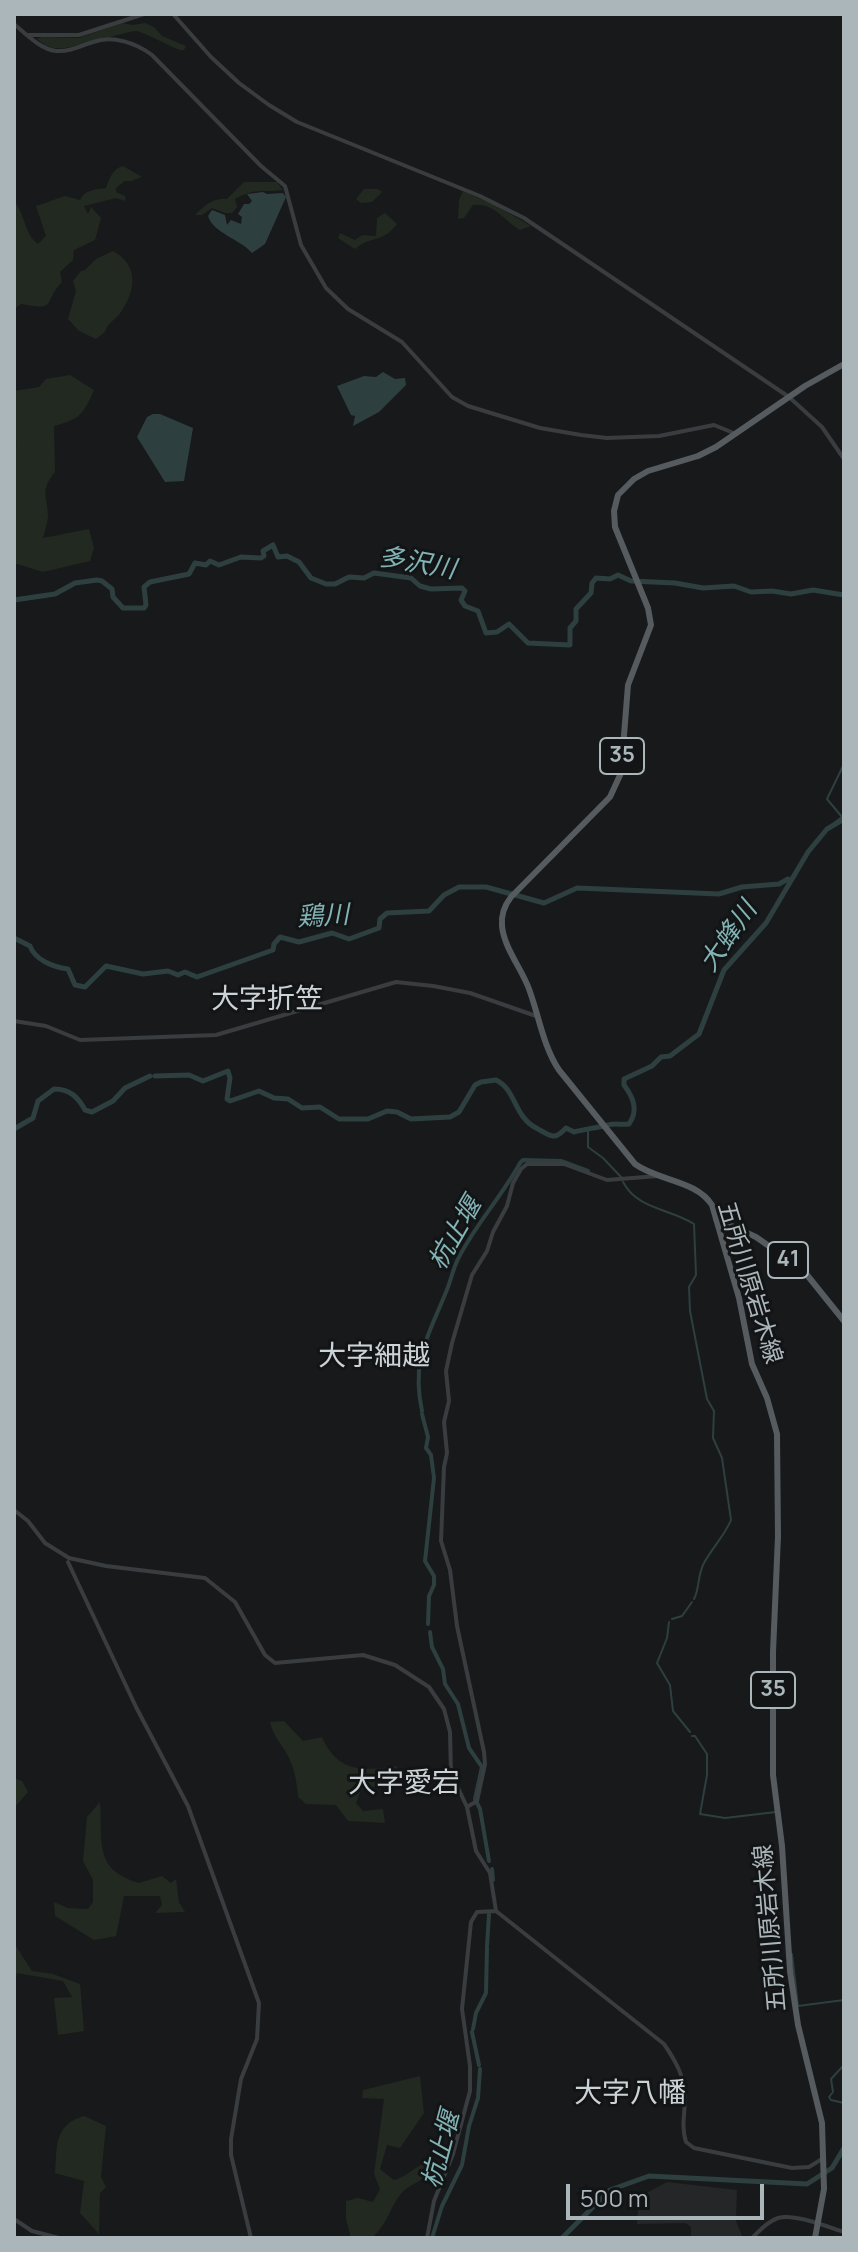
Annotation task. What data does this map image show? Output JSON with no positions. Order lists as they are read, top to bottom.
{
  "streets": {
    "main road": ["35", "41", "五所川原岩木線"]
  },
  "crossings": [
    ["41", "五所川原岩木線"]
  ],
  "districts": [
    "大字折笠",
    "大字細越",
    "大字愛宕",
    "大字八幡"
  ],
  "water": [
    "多沢川",
    "鶏川",
    "大蜂川",
    "杭止堰"
  ],
  "scale_bar": "500 m"
}
